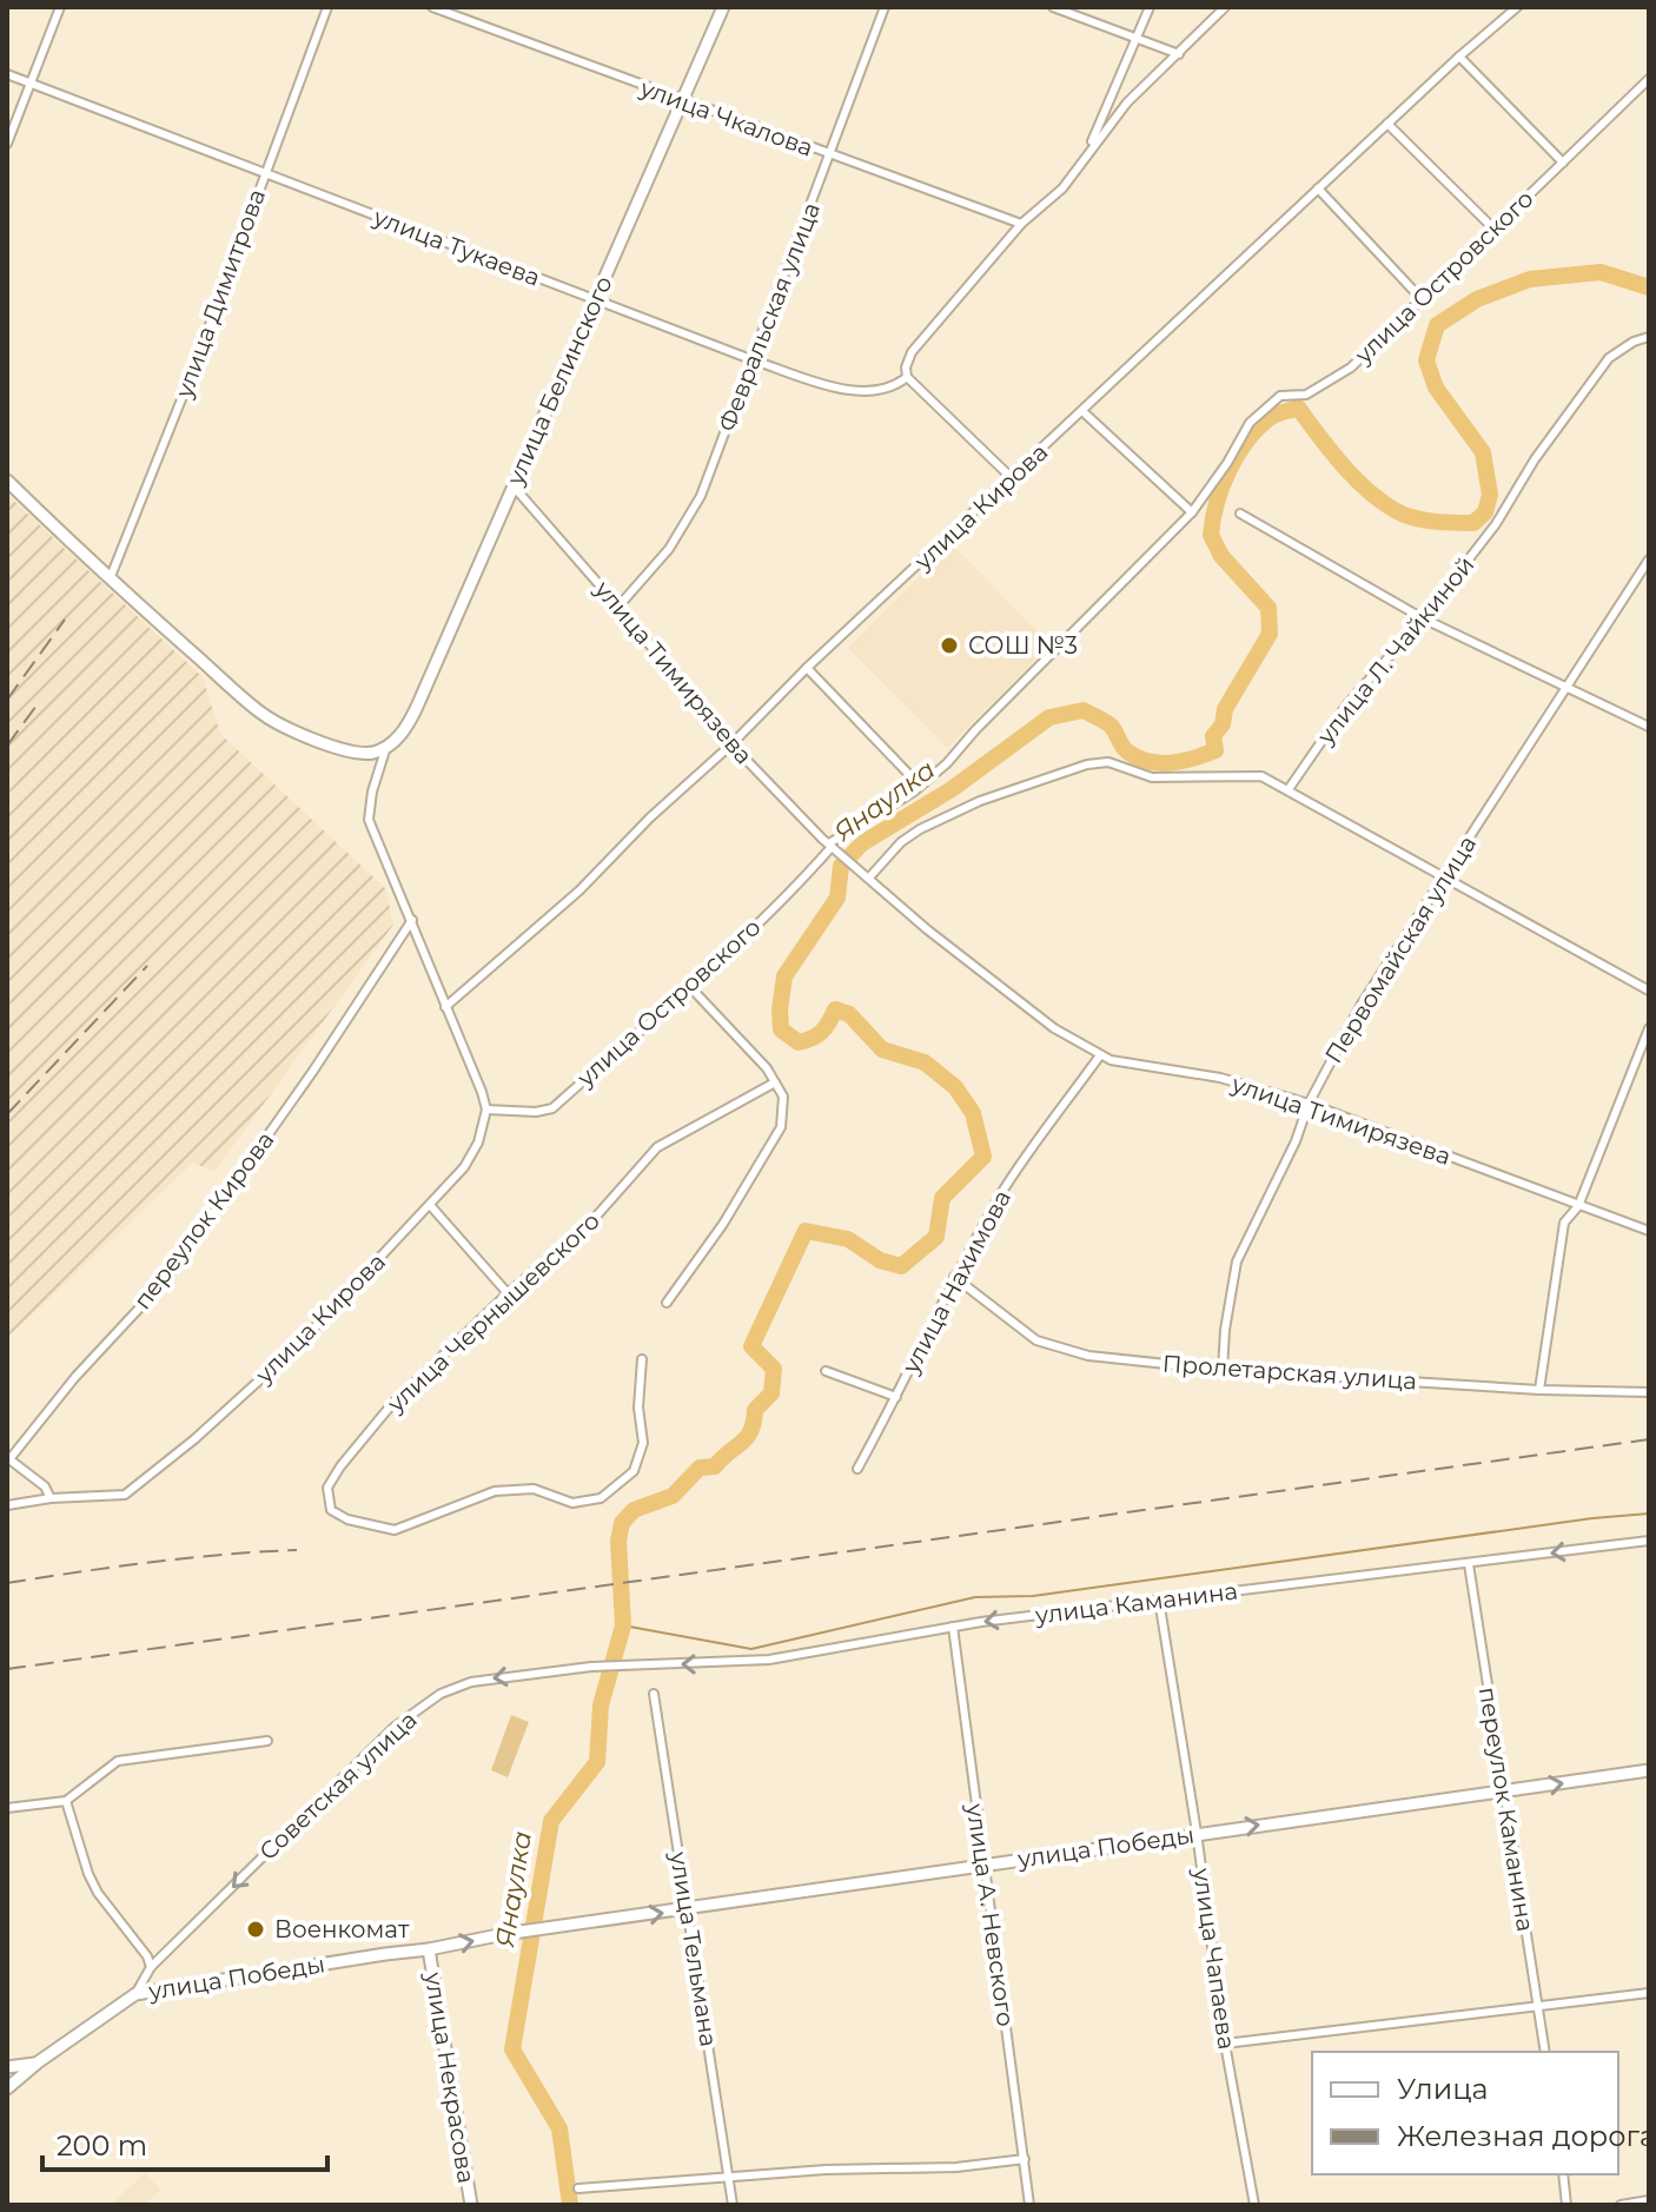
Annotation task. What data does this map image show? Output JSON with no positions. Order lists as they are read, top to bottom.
{
  "streets": {
    "street": [
      "улица Чкалова",
      "улица Тукаева",
      "улица Островского",
      "улица Димитрова",
      "Февральская улица",
      "улица Белинского",
      "улица Кирова",
      "улица Л. Чайкиной",
      "улица Тимирязева",
      "Первомайская улица",
      "переулок Кирова",
      "улица Нахимова",
      "улица Чернышевского",
      "Пролетарская улица",
      "улица Каманина",
      "Советская улица",
      "переулок Каманина",
      "улица Победы",
      "улица А. Невского",
      "улица Тельмана",
      "улица Чапаева",
      "улица Некрасова"
    ]
  },
  "crossings": [
    ["улица Чкалова", "Февральская улица"],
    ["улица Чкалова", "улица Белинского"],
    ["улица Тукаева", "улица Димитрова"],
    ["улица Тукаева", "Февральская улица"],
    ["улица Тукаева", "улица Белинского"],
    ["улица Островского", "улица Кирова"],
    ["улица Островского", "улица Тимирязева"],
    ["Февральская улица", "улица Тимирязева"],
    ["улица Белинского", "улица Тимирязева"],
    ["улица Кирова", "улица Тимирязева"],
    ["улица Кирова", "переулок Кирова"],
    ["улица Тимирязева", "Первомайская улица"],
    ["улица Тимирязева", "улица Нахимова"],
    ["Первомайская улица", "Пролетарская улица"],
    ["улица Нахимова", "Пролетарская улица"],
    ["улица Каманина", "Советская улица"],
    ["улица Каманина", "переулок Каманина"],
    ["улица Каманина", "улица А. Невского"],
    ["улица Каманина", "улица Чапаева"],
    ["Советская улица", "улица Победы"],
    ["переулок Каманина", "улица Победы"],
    ["улица Победы", "улица А. Невского"],
    ["улица Победы", "улица Тельмана"],
    ["улица Победы", "улица Чапаева"],
    ["улица Победы", "улица Некрасова"]
  ],
  "one_way": ["улица Каманина", "Советская улица", "улица Победы"],
  "water": ["Янаулка"],
  "places": ["СОШ №3", "Военкомат"],
  "legend": ["Улица", "Железная дорога"],
  "scale_bar": "200 m"
}
